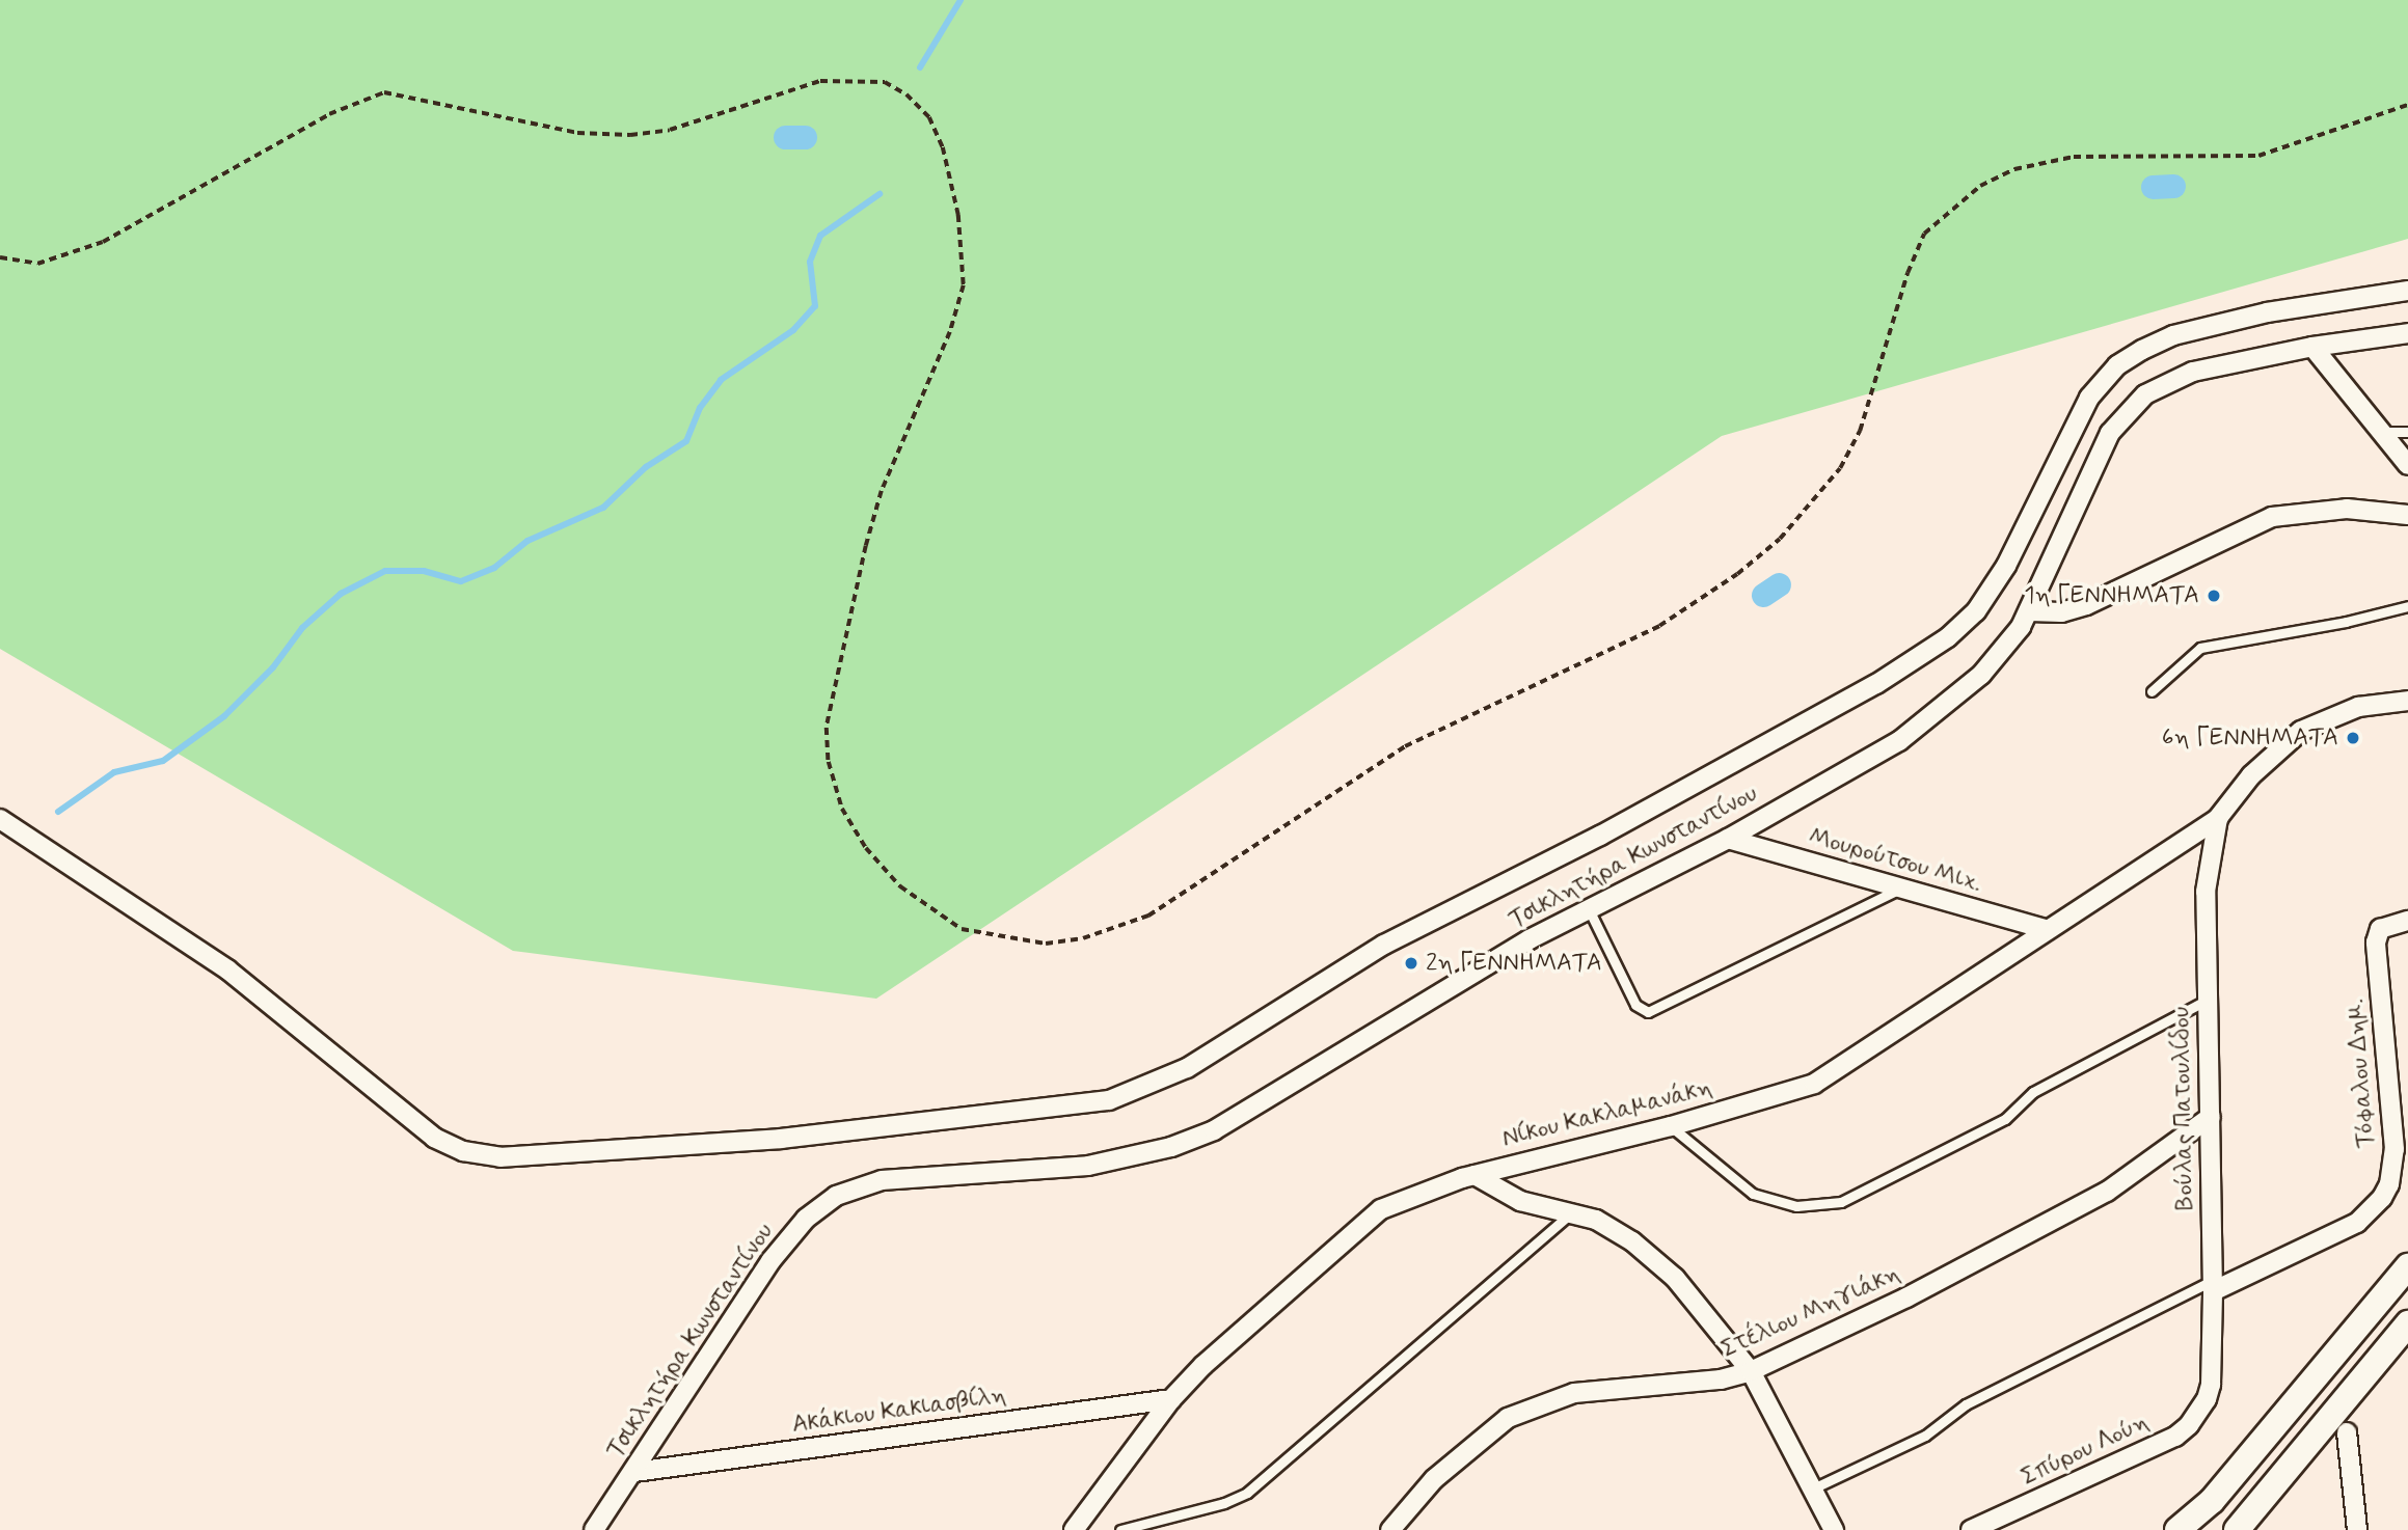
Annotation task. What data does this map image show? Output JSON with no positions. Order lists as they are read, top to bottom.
{
  "streets": {
    "street": [
      "Τσικλητήρα Κωνσταντίνου",
      "Μουρούτσου Μιχ.",
      "Τόφαλου Δημ.",
      "Βούλας Πατουλίδου",
      "Νίκου Κακλαμανάκη",
      "Στέλιου Μηγιάκη",
      "Ακάκιου Κακιασβίλη",
      "Σπύρου Λούη"
    ]
  },
  "crossings": [
    ["Τσικλητήρα Κωνσταντίνου", "Μουρούτσου Μιχ."],
    ["Τσικλητήρα Κωνσταντίνου", "Ακάκιου Κακιασβίλη"],
    ["Μουρούτσου Μιχ.", "Νίκου Κακλαμανάκη"],
    ["Τόφαλου Δημ.", "Βούλας Πατουλίδου"],
    ["Βούλας Πατουλίδου", "Νίκου Κακλαμανάκη"],
    ["Βούλας Πατουλίδου", "Στέλιου Μηγιάκη"],
    ["Βούλας Πατουλίδου", "Σπύρου Λούη"],
    ["Νίκου Κακλαμανάκη", "Ακάκιου Κακιασβίλη"]
  ],
  "places": ["1η ΓΕΝΝΗΜΑΤΑ", "6η ΓΕΝΝΗΜΑΤΑ", "2η ΓΕΝΝΗΜΑΤΑ"]
}
